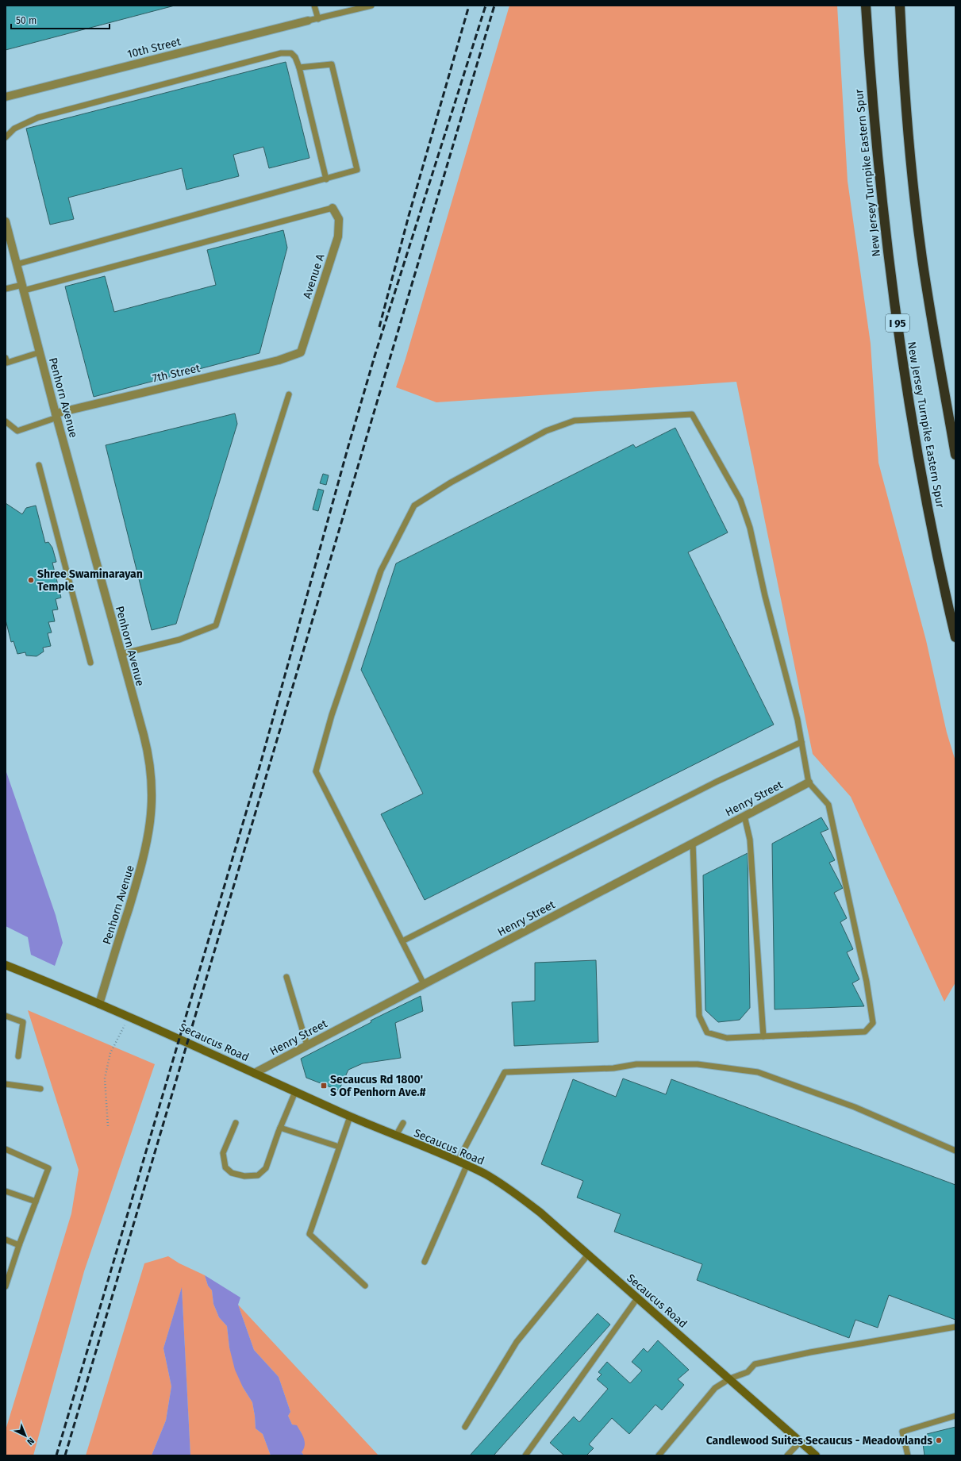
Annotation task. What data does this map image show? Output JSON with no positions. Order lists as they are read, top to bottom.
{
  "streets": {
    "highway": ["New Jersey Turnpike Eastern Spur", "I 95"],
    "main road": ["Secaucus Road"],
    "street": [
      "10th Street",
      "Avenue A",
      "7th Street",
      "Penhorn Avenue",
      "Henry Street"
    ]
  },
  "crossings": [
    ["Avenue A", "7th Street"],
    ["7th Street", "Penhorn Avenue"],
    ["Penhorn Avenue", "Secaucus Road"],
    ["Henry Street", "Secaucus Road"]
  ],
  "places": {
    "other": ["Shree Swaminarayan Temple", "Candlewood Suites Secaucus - Meadowlands"],
    "transit": ["Secaucus Rd 1800' S Of Penhorn Ave.#"]
  },
  "scale_bar": "50 m",
  "north": "bottom right"
}
